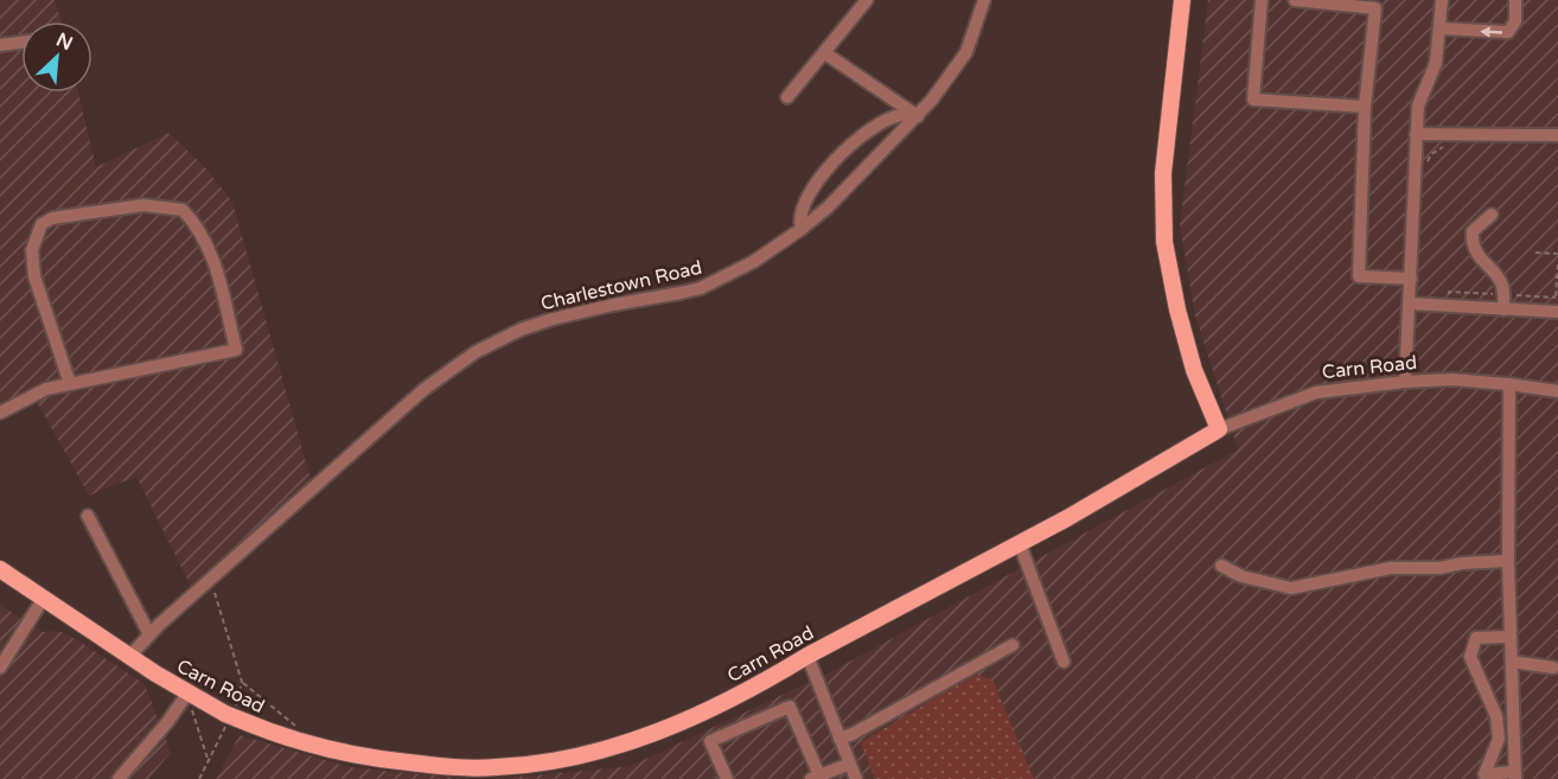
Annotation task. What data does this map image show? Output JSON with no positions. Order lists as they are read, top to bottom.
{
  "streets": {
    "main road": ["Carn Road"],
    "street": ["Charlestown Road"]
  },
  "crossings": [
    ["Charlestown Road", "Carn Road"]
  ],
  "north": "top right"
}
